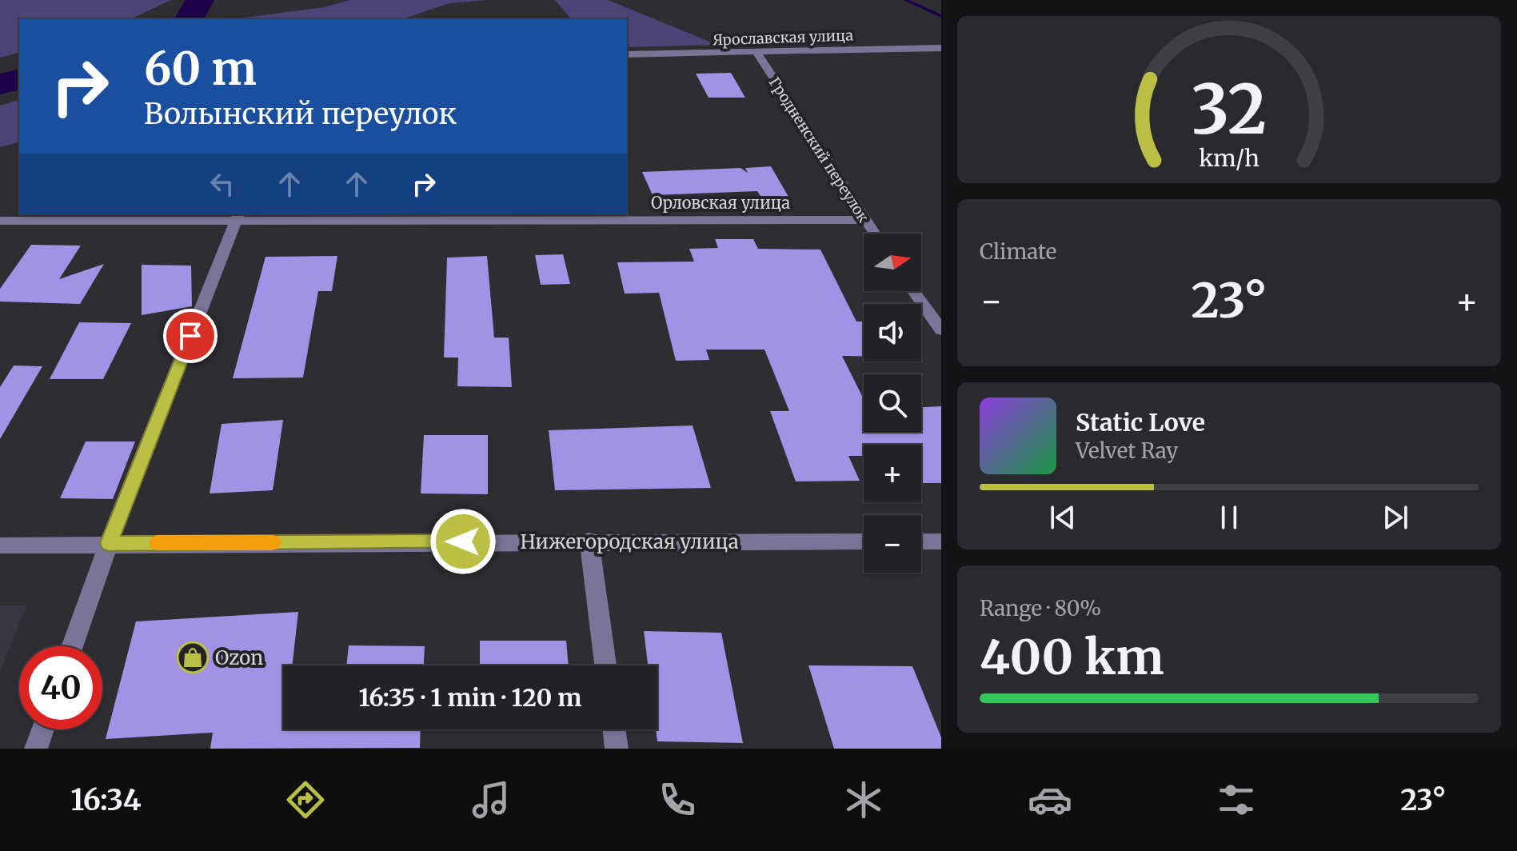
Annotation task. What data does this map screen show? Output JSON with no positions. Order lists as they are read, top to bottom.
{
  "streets": {
    "street": [
      "Ярославская улица",
      "Гродненский переулок",
      "Орловская улица",
      "Нижегородская улица"
    ]
  },
  "crossings": [
    ["Ярославская улица", "Гродненский переулок"],
    ["Гродненский переулок", "Орловская улица"]
  ],
  "places": {
    "shop": ["Ozon"]
  },
  "north": "right",
  "page": {
    "turn": ["60 m", "Волынский переулок"],
    "tile": [
      "Climate",
      ["Range · 80%", "400 km"]
    ],
    "map_buttons": ["+", "−"],
    "heat": ["−", "23°", "+"],
    "song": ["Static Love", "Velvet Ray"],
    "limit": "40",
    "trip": "16:35 · 1 min · 120 m",
    "tabs": ["16:34", "23°"],
    "gauge": ["32", "km/h"]
  }
}
